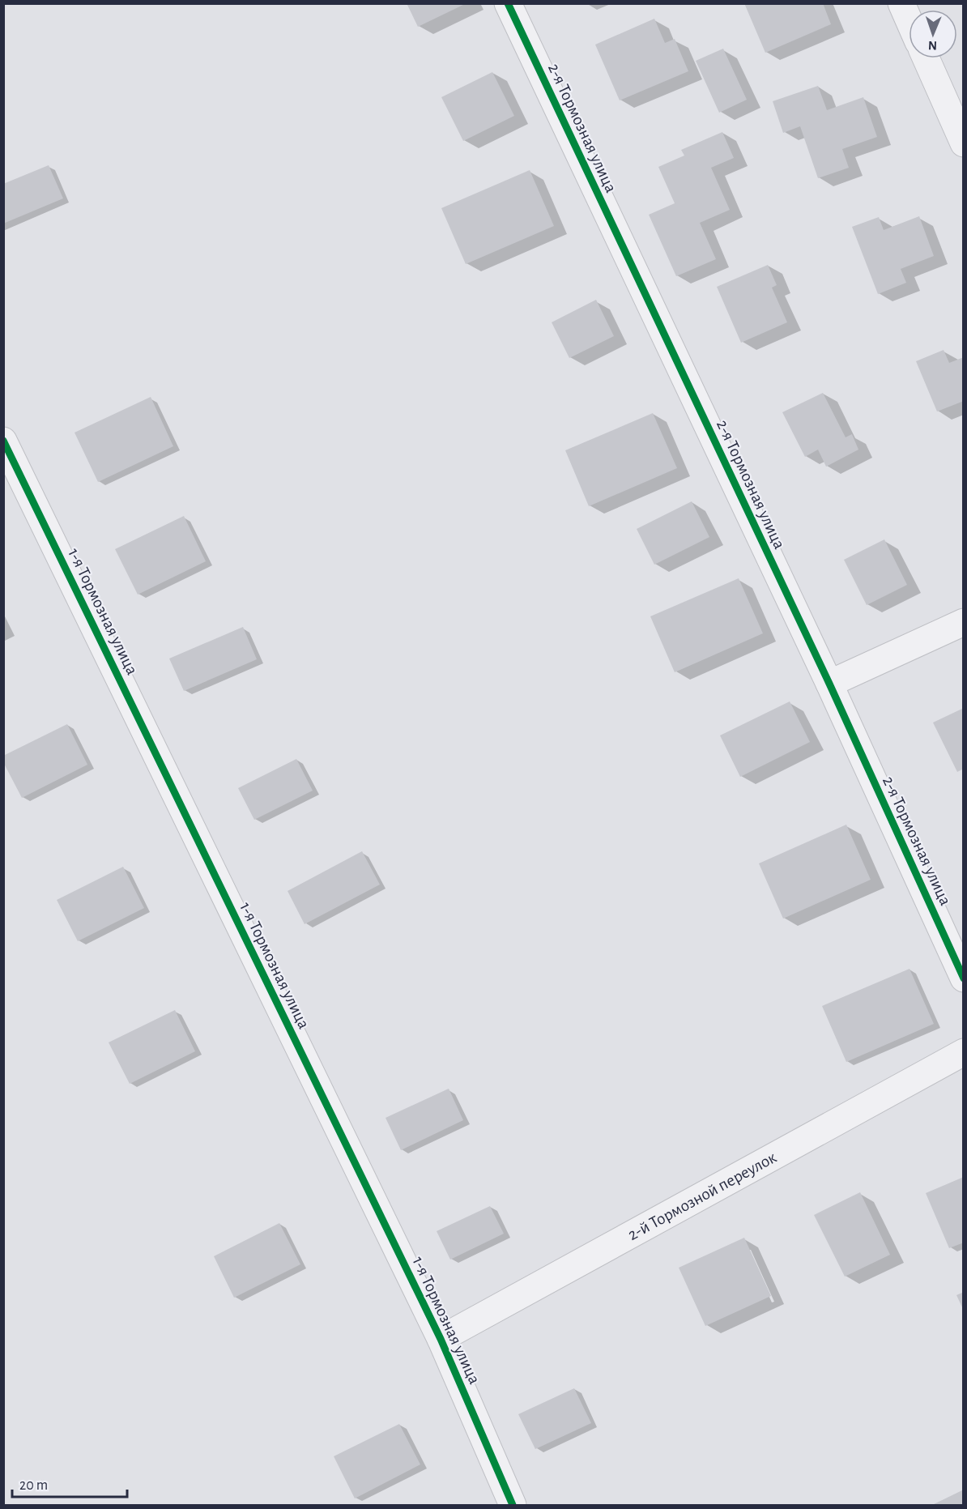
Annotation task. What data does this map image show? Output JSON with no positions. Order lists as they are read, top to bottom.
{
  "streets": {
    "street": ["2-я Тормозная улица", "1-я Тормозная улица", "2-й Тормозной переулок"]
  },
  "crossings": [
    ["1-я Тормозная улица", "2-й Тормозной переулок"]
  ],
  "scale_bar": "20 m",
  "north": "bottom"
}
